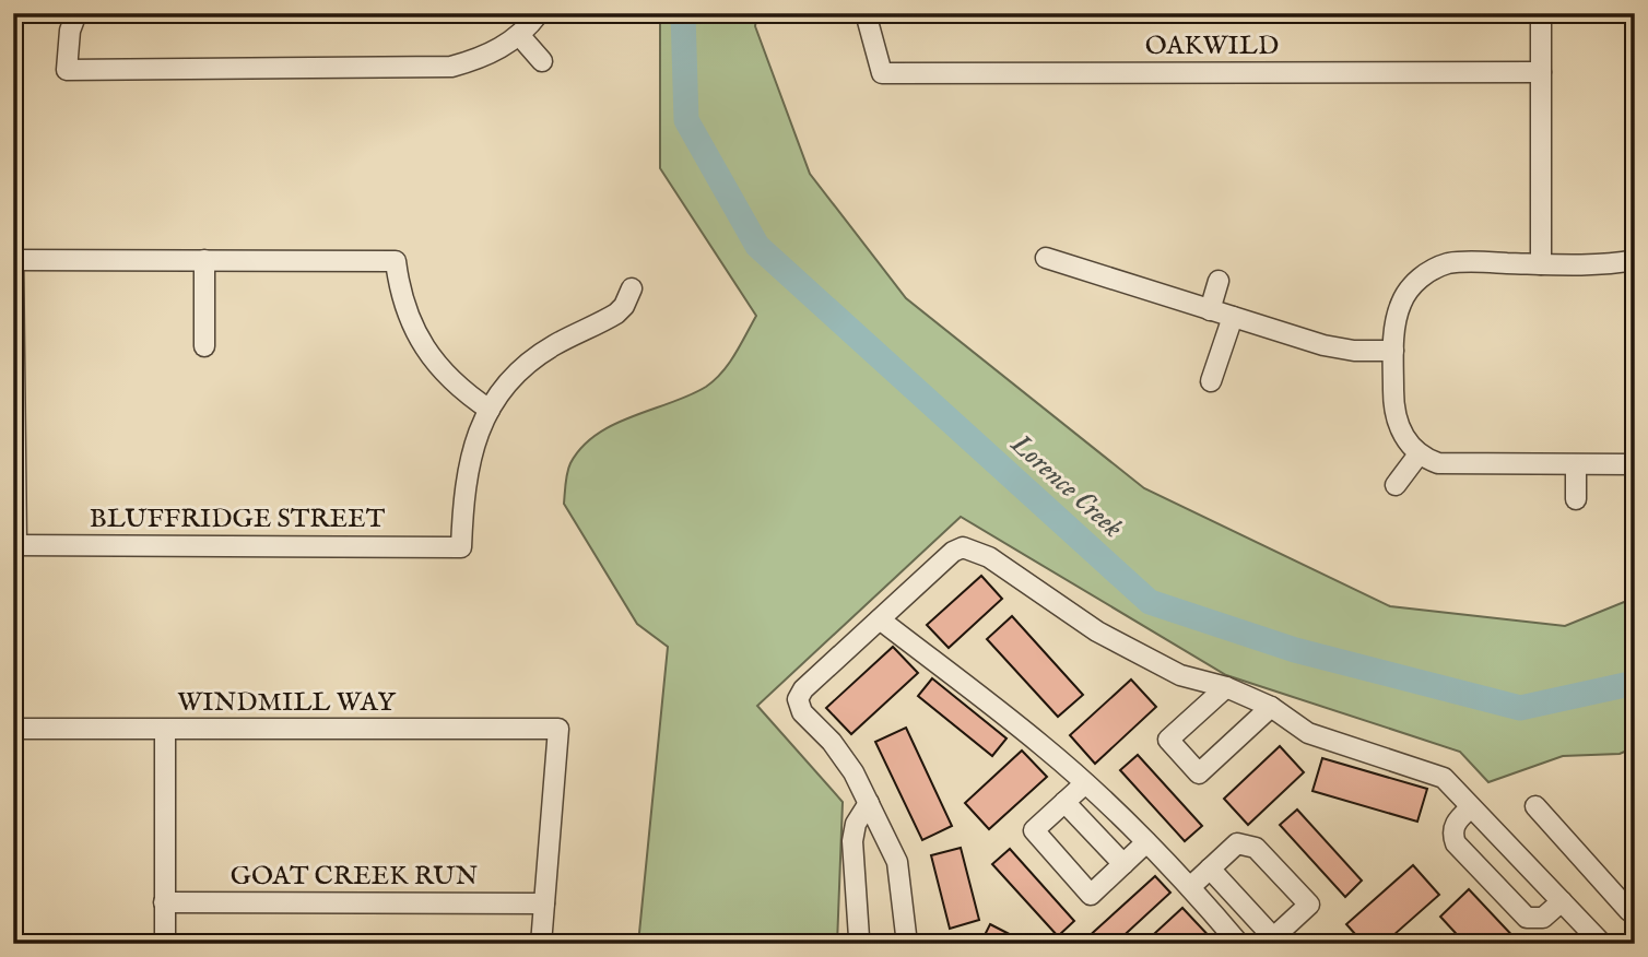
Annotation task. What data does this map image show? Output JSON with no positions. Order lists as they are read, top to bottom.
{
  "streets": {
    "street": [
      "OAKWILD",
      "BLUFFRIDGE STREET",
      "WINDMILL WAY",
      "GOAT CREEK RUN"
    ]
  },
  "crossings": [
    ["WINDMILL WAY", "GOAT CREEK RUN"]
  ],
  "water": ["Lorence Creek"]
}
